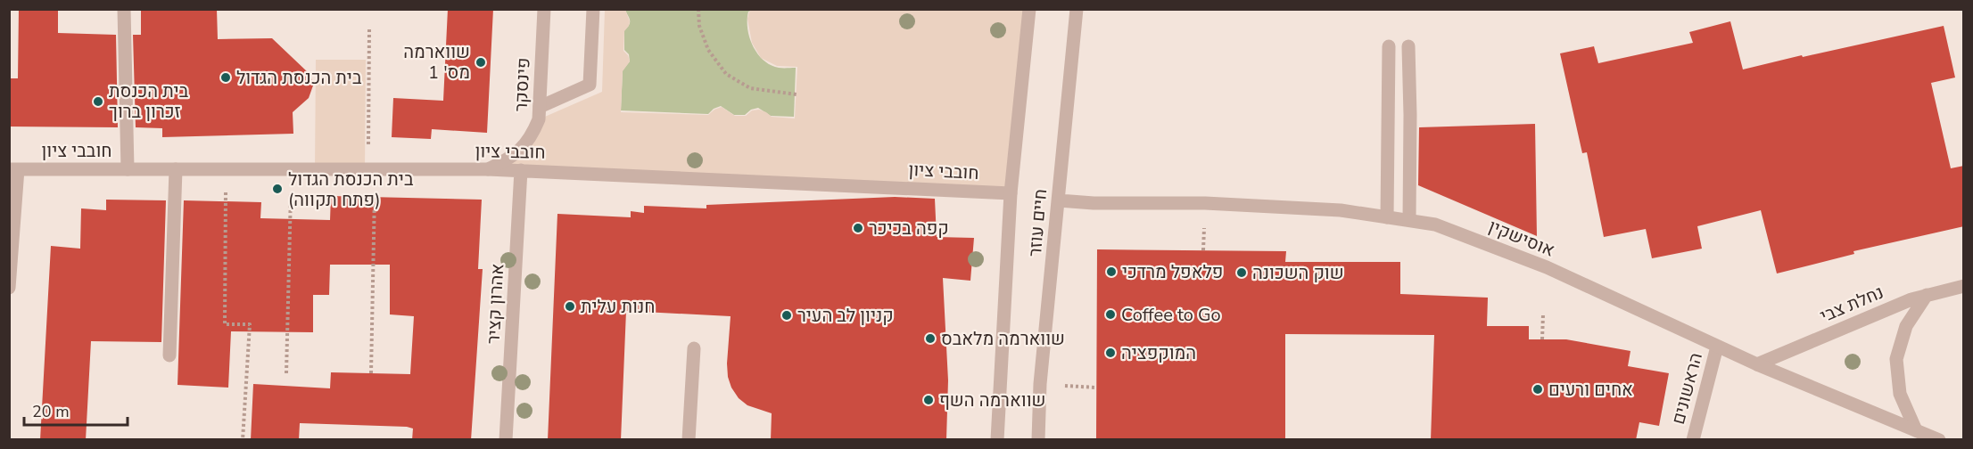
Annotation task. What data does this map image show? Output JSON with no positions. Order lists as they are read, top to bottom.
{
  "streets": {
    "street": [
      "פינסקר",
      "חובבי ציון",
      "חיים עוזר",
      "אוסישקין",
      "אהרון קציר",
      "נחלת צבי",
      "הראשונים"
    ]
  },
  "crossings": [
    ["פינסקר", "חובבי ציון"],
    ["חובבי ציון", "חיים עוזר"],
    ["חובבי ציון", "אהרון קציר"],
    ["חיים עוזר", "אוסישקין"],
    ["אוסישקין", "נחלת צבי"],
    ["אוסישקין", "הראשונים"]
  ],
  "places": [
    "שווארמה מס' 1",
    "בית הכנסת הגדול",
    "בית הכנסת זכרון ברוך",
    "בית הכנסת הגדול (פתח תקווה)",
    "קפה בכיכר",
    "פלאפל מרדכי",
    "שוק השכונה",
    "חנות עלית",
    "Coffee to Go",
    "קניון לב העיר",
    "שווארמה מלאבס",
    "המוקפציה",
    "אחים ורעים",
    "שווארמה השף"
  ],
  "scale_bar": "20 m"
}
